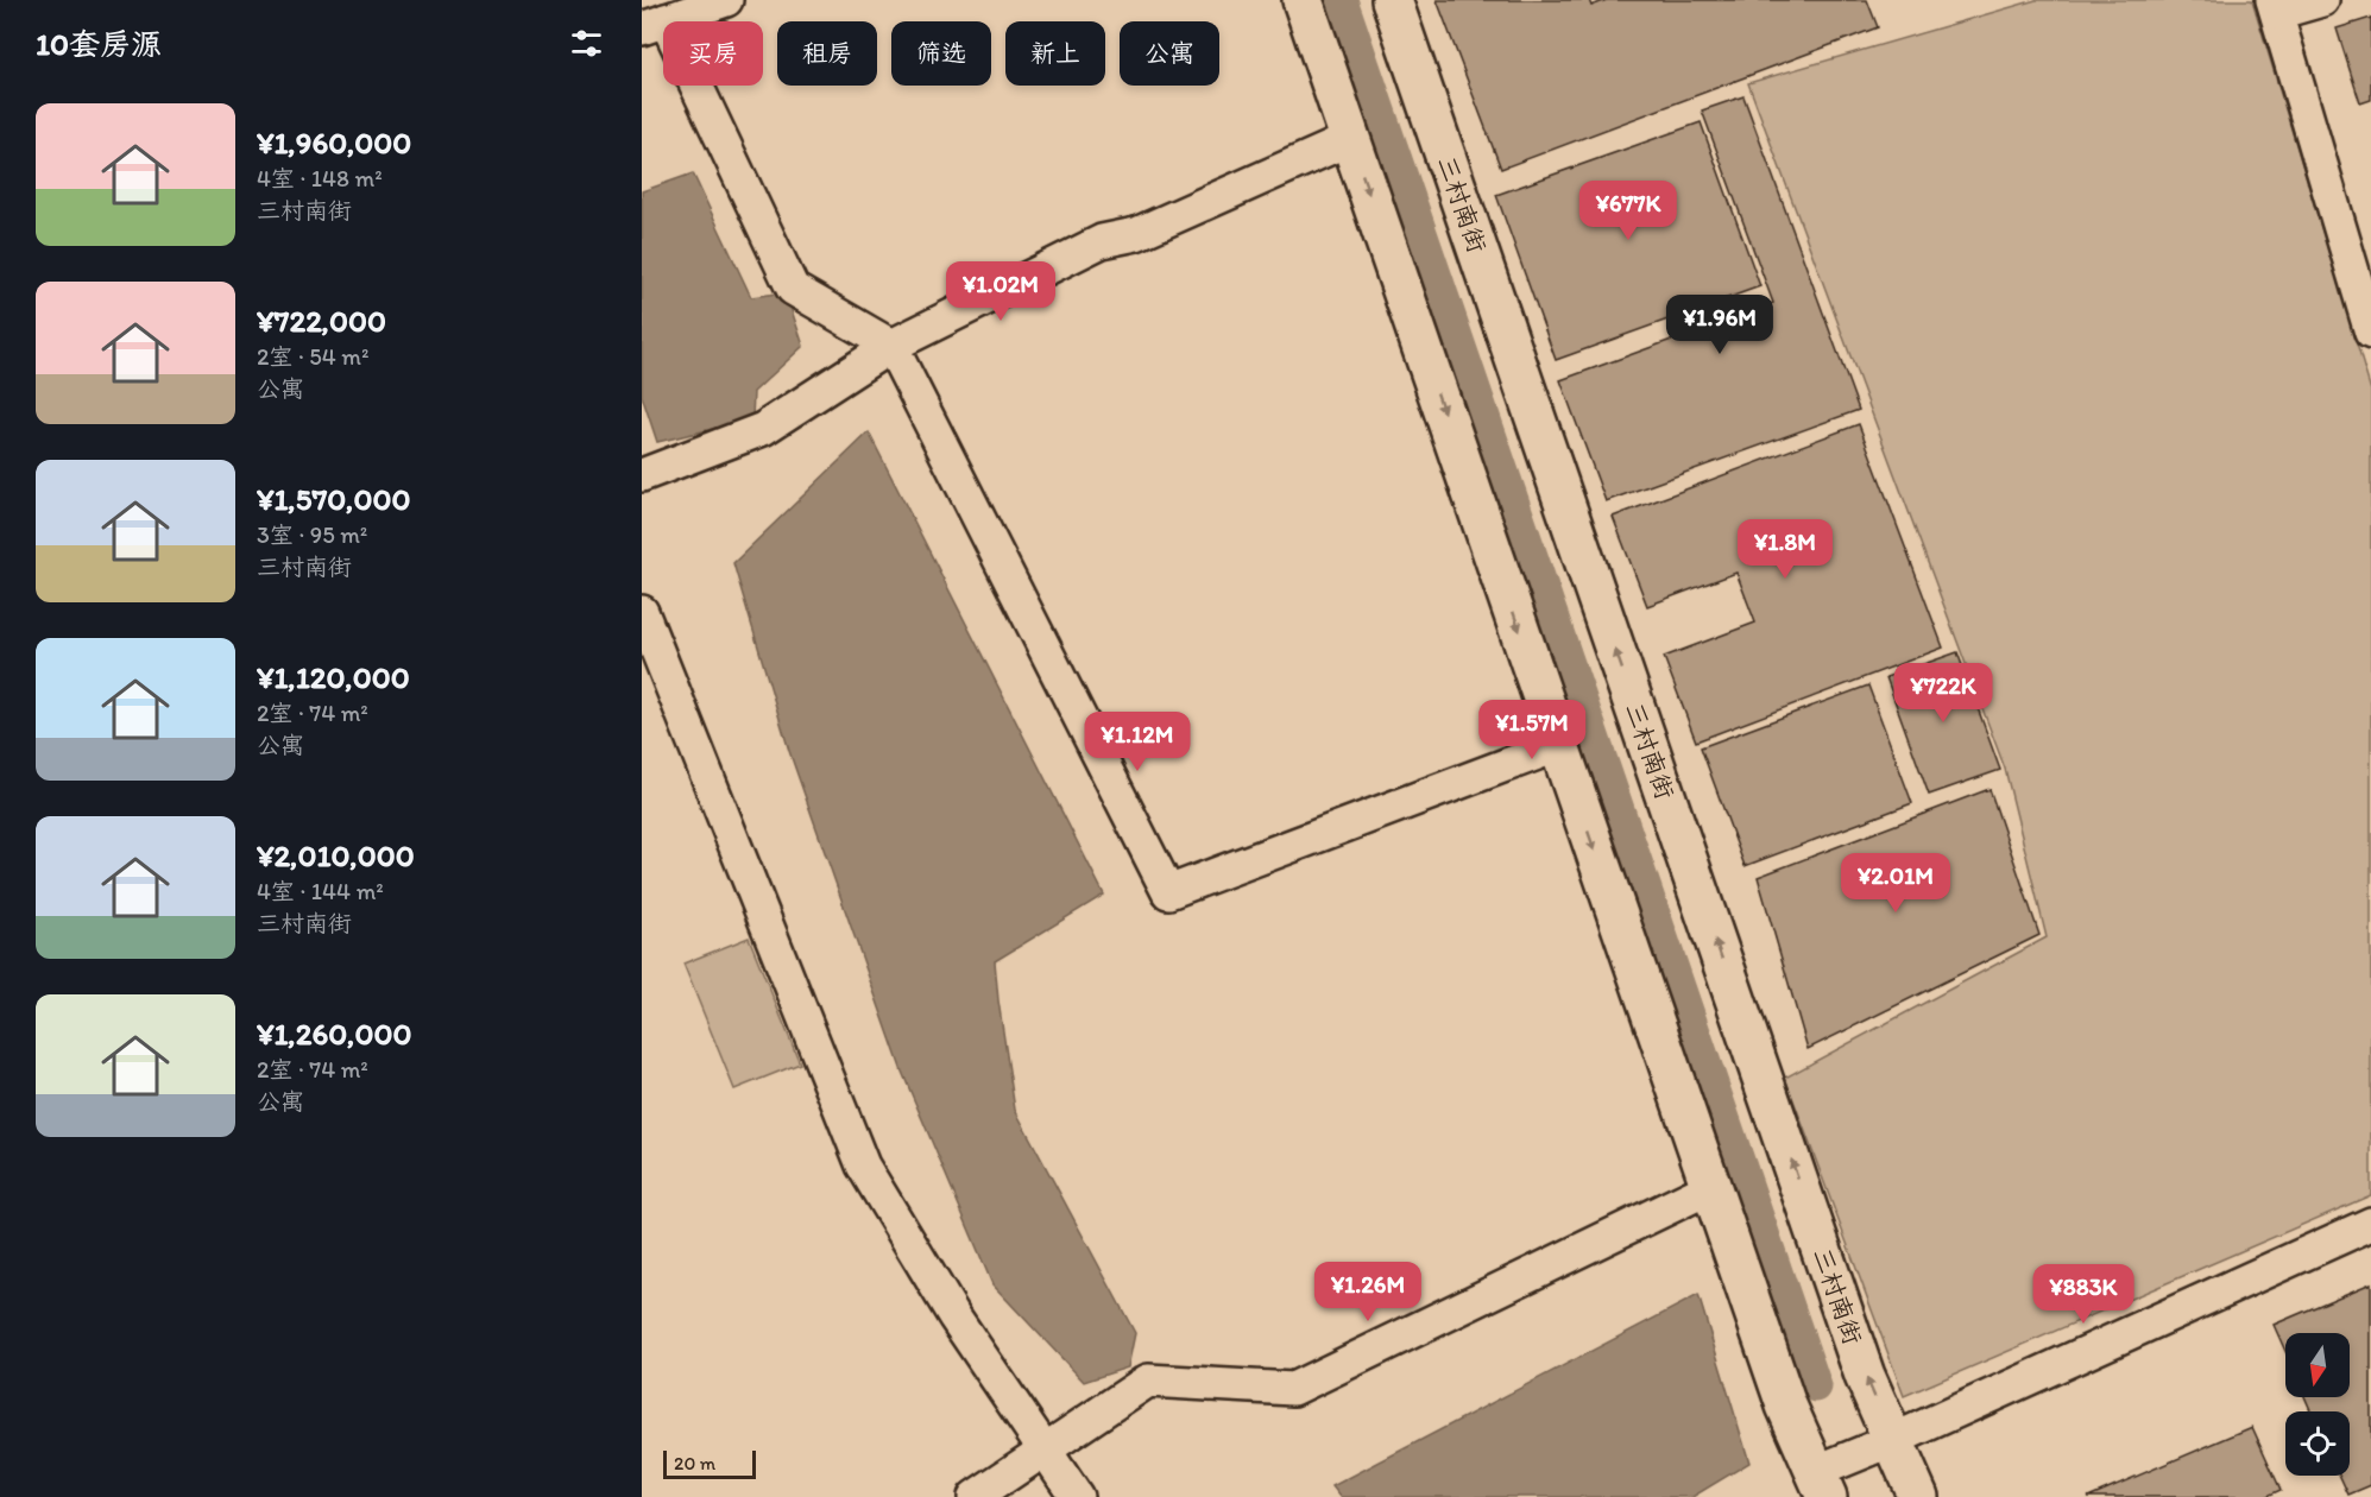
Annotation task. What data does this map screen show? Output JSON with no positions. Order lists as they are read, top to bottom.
{
  "streets": {
    "street": ["三村南街"]
  },
  "scale_bar": "20 m",
  "north": "bottom",
  "page": {
    "heading": "10套房源",
    "chip": [
      "买房",
      "租房",
      "筛选",
      "新上",
      "公寓"
    ],
    "list": [
      {
        "name": "¥1,960,000",
        "note": "4室 · 148 m² · 三村南街"
      },
      {
        "name": "¥722,000",
        "note": "2室 · 54 m² · 公寓"
      },
      {
        "name": "¥1,570,000",
        "note": "3室 · 95 m² · 三村南街"
      },
      {
        "name": "¥1,120,000",
        "note": "2室 · 74 m² · 公寓"
      },
      {
        "name": "¥2,010,000",
        "note": "4室 · 144 m² · 三村南街"
      },
      {
        "name": "¥1,260,000",
        "note": "2室 · 74 m² · 公寓"
      }
    ],
    "price": [
      "¥677K",
      "¥1.02M",
      "¥1.96M",
      "¥1.8M",
      "¥722K",
      "¥1.57M",
      "¥1.12M",
      "¥2.01M",
      "¥1.26M",
      "¥883K"
    ],
    "scale": "20 m"
  }
}
